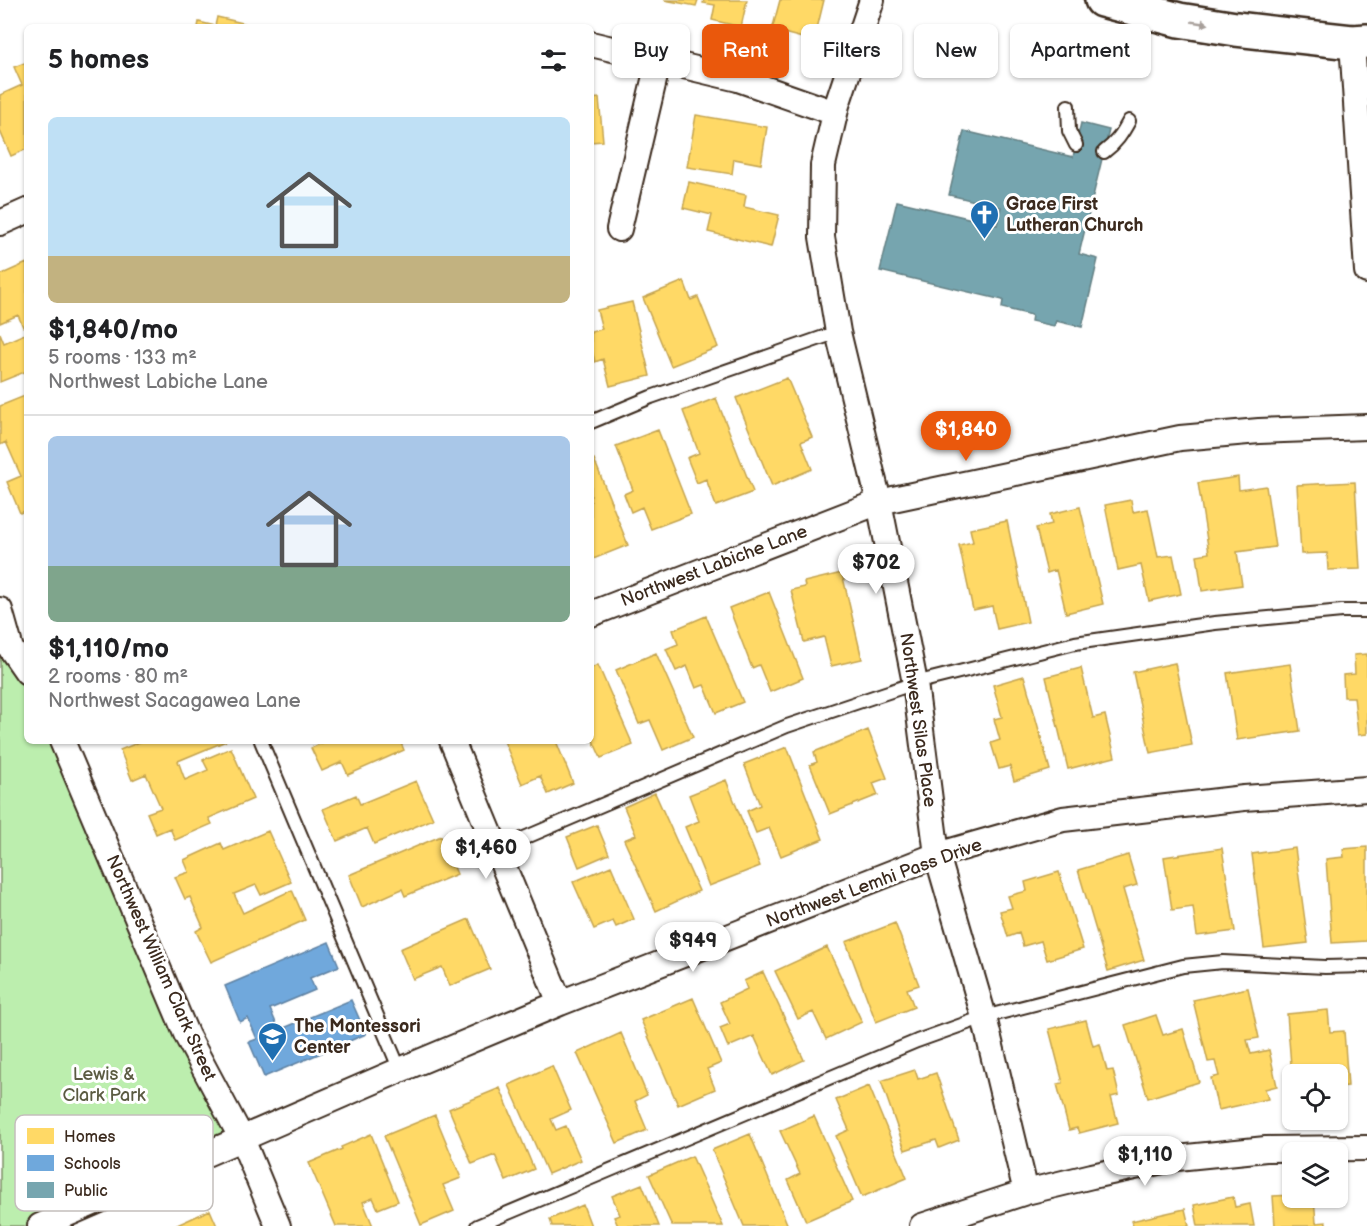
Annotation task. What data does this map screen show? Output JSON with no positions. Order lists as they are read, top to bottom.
{
  "streets": {
    "street": [
      "Northwest Labiche Lane",
      "Northwest Silas Place",
      "Northwest Lemhi Pass Drive",
      "Northwest William Clark Street"
    ]
  },
  "crossings": [
    ["Northwest Labiche Lane", "Northwest Silas Place"],
    ["Northwest Silas Place", "Northwest Lemhi Pass Drive"],
    ["Northwest Lemhi Pass Drive", "Northwest William Clark Street"]
  ],
  "parks": ["Lewis & Clark Park"],
  "places": {
    "church": ["Grace First Lutheran Church"],
    "school or university": ["The Montessori Center"]
  },
  "legend": ["Homes", "Schools", "Public"],
  "page": {
    "chip": [
      "Buy",
      "Rent",
      "Filters",
      "New",
      "Apartment"
    ],
    "heading": "5 homes",
    "list": [
      {
        "name": "$1,840/mo",
        "note": "5 rooms · 133 m² · Northwest Labiche Lane"
      },
      {
        "name": "$1,110/mo",
        "note": "2 rooms · 80 m² · Northwest Sacagawea Lane"
      }
    ],
    "price": [
      "$1,840",
      "$702",
      "$1,460",
      "$949",
      "$1,110"
    ]
  }
}
